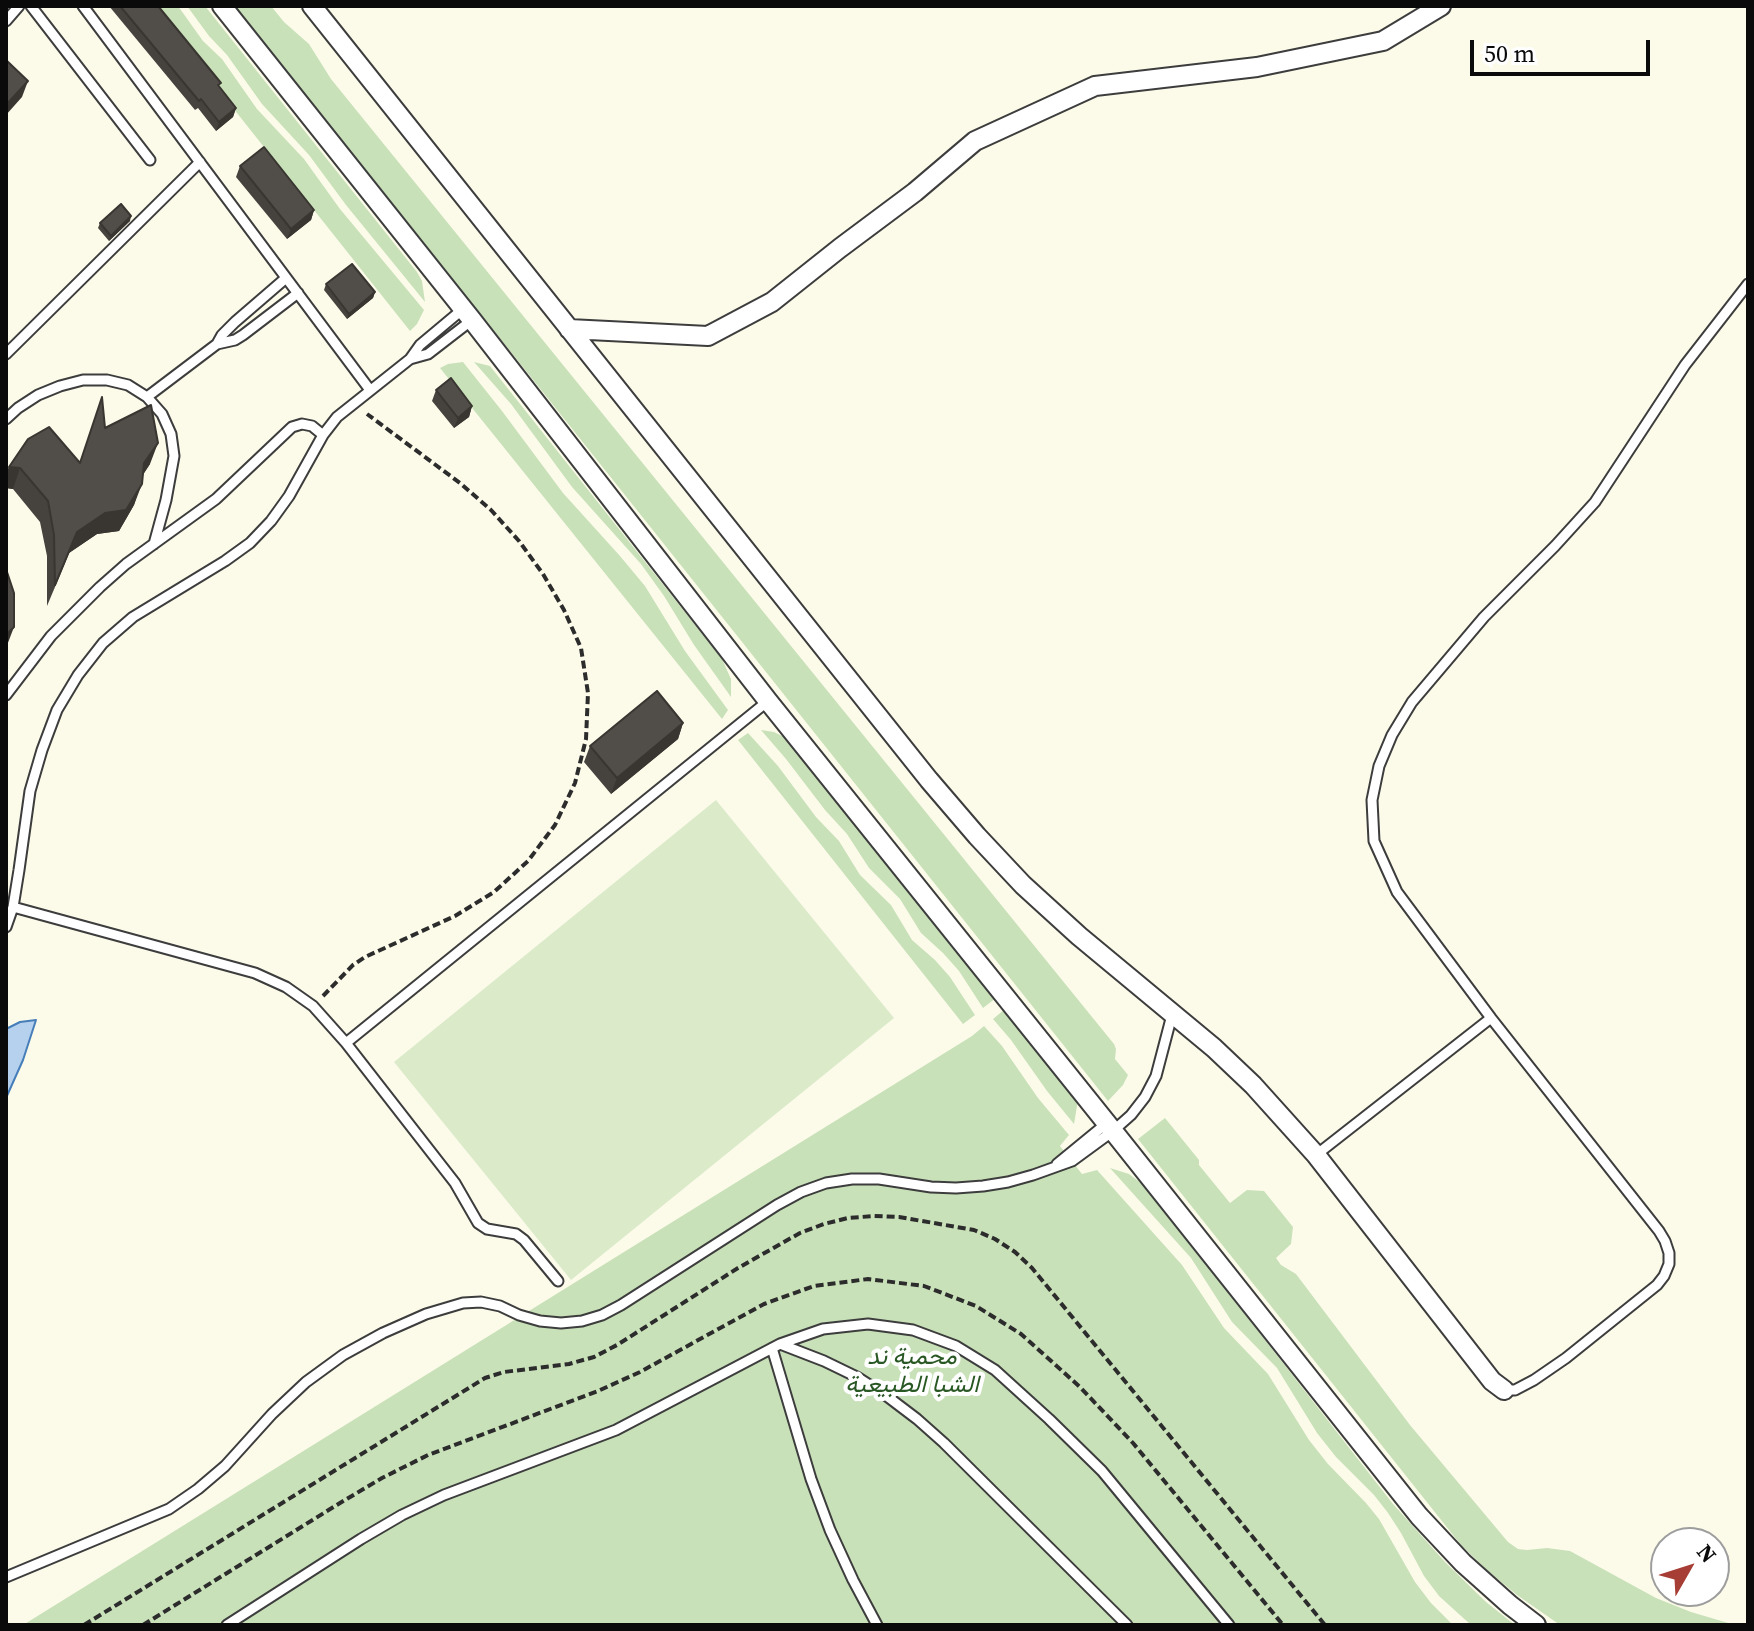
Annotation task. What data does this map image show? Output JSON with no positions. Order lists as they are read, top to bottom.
{
  "parks": ["محمية ند الشبا الطبيعية"],
  "scale_bar": "50 m",
  "north": "top right"
}
